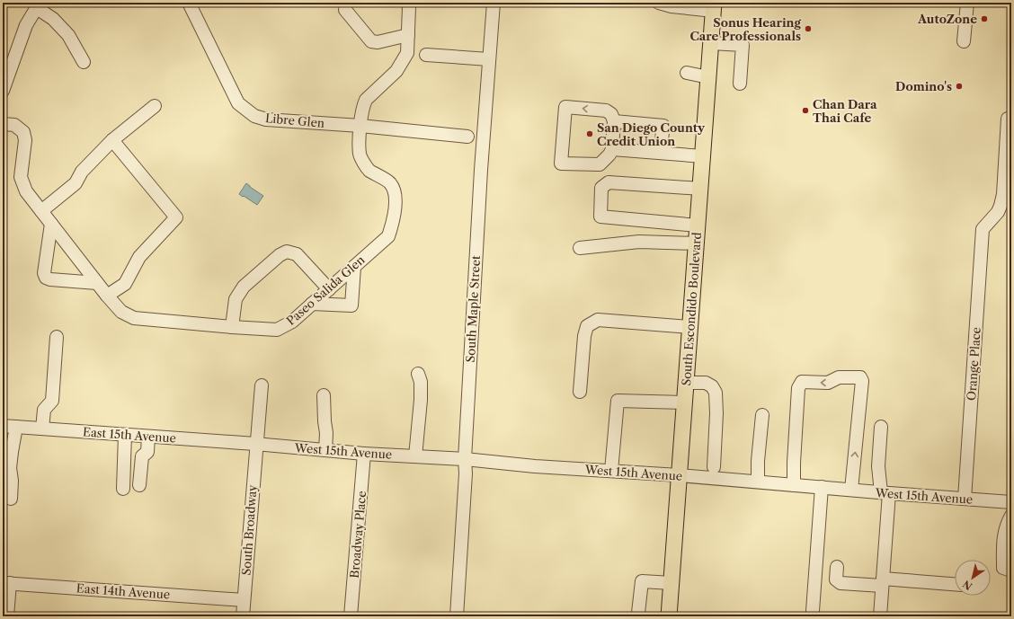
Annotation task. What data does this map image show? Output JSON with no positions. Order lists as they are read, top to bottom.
{
  "streets": {
    "main road": ["South Escondido Boulevard"],
    "street": [
      "Libre Glen",
      "Paseo Salida Glen",
      "South Maple Street",
      "Orange Place",
      "East 15th Avenue",
      "West 15th Avenue",
      "South Broadway",
      "Broadway Place",
      "East 14th Avenue"
    ]
  },
  "crossings": [
    ["Libre Glen", "Paseo Salida Glen"],
    ["South Maple Street", "West 15th Avenue"],
    ["South Escondido Boulevard", "West 15th Avenue"],
    ["Orange Place", "West 15th Avenue"],
    ["East 15th Avenue", "West 15th Avenue"],
    ["East 15th Avenue", "South Broadway"],
    ["West 15th Avenue", "South Broadway"],
    ["West 15th Avenue", "Broadway Place"],
    ["South Broadway", "East 14th Avenue"]
  ],
  "places": [
    "AutoZone",
    "Sonus Hearing Care Professionals",
    "Domino's",
    "Chan Dara Thai Cafe",
    "San Diego County Credit Union"
  ],
  "north": "bottom left"
}
